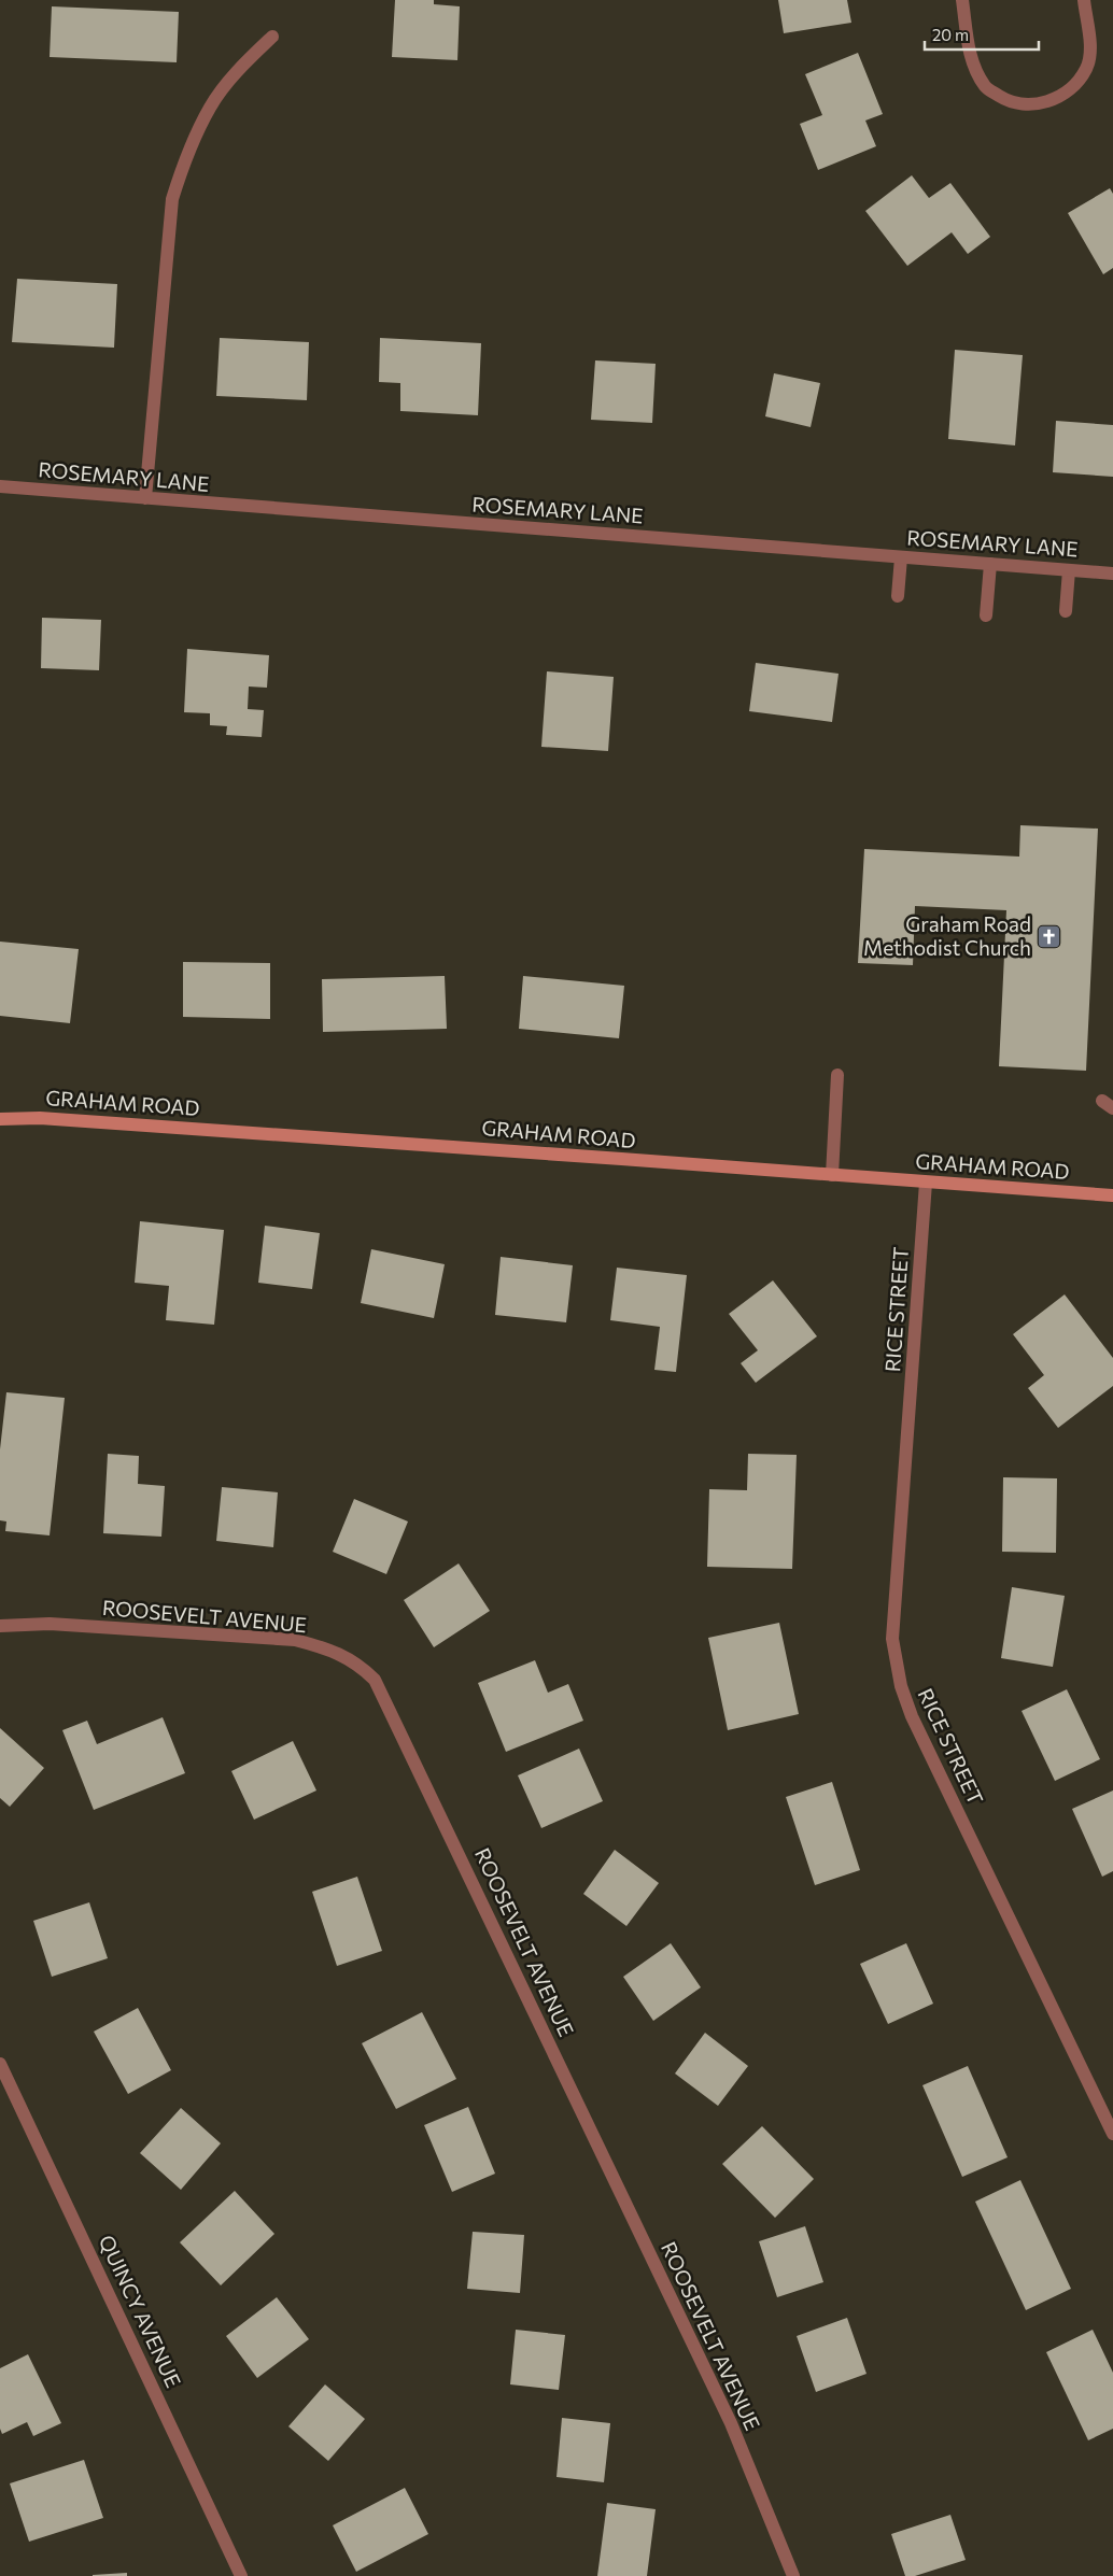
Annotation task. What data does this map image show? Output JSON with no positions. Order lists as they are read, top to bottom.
{
  "streets": {
    "street": [
      "ROSEMARY LANE",
      "GRAHAM ROAD",
      "RICE STREET",
      "ROOSEVELT AVENUE",
      "QUINCY AVENUE"
    ]
  },
  "crossings": [
    ["GRAHAM ROAD", "RICE STREET"]
  ],
  "places": {
    "church": ["Graham Road Methodist Church"]
  },
  "scale_bar": "20 m"
}
